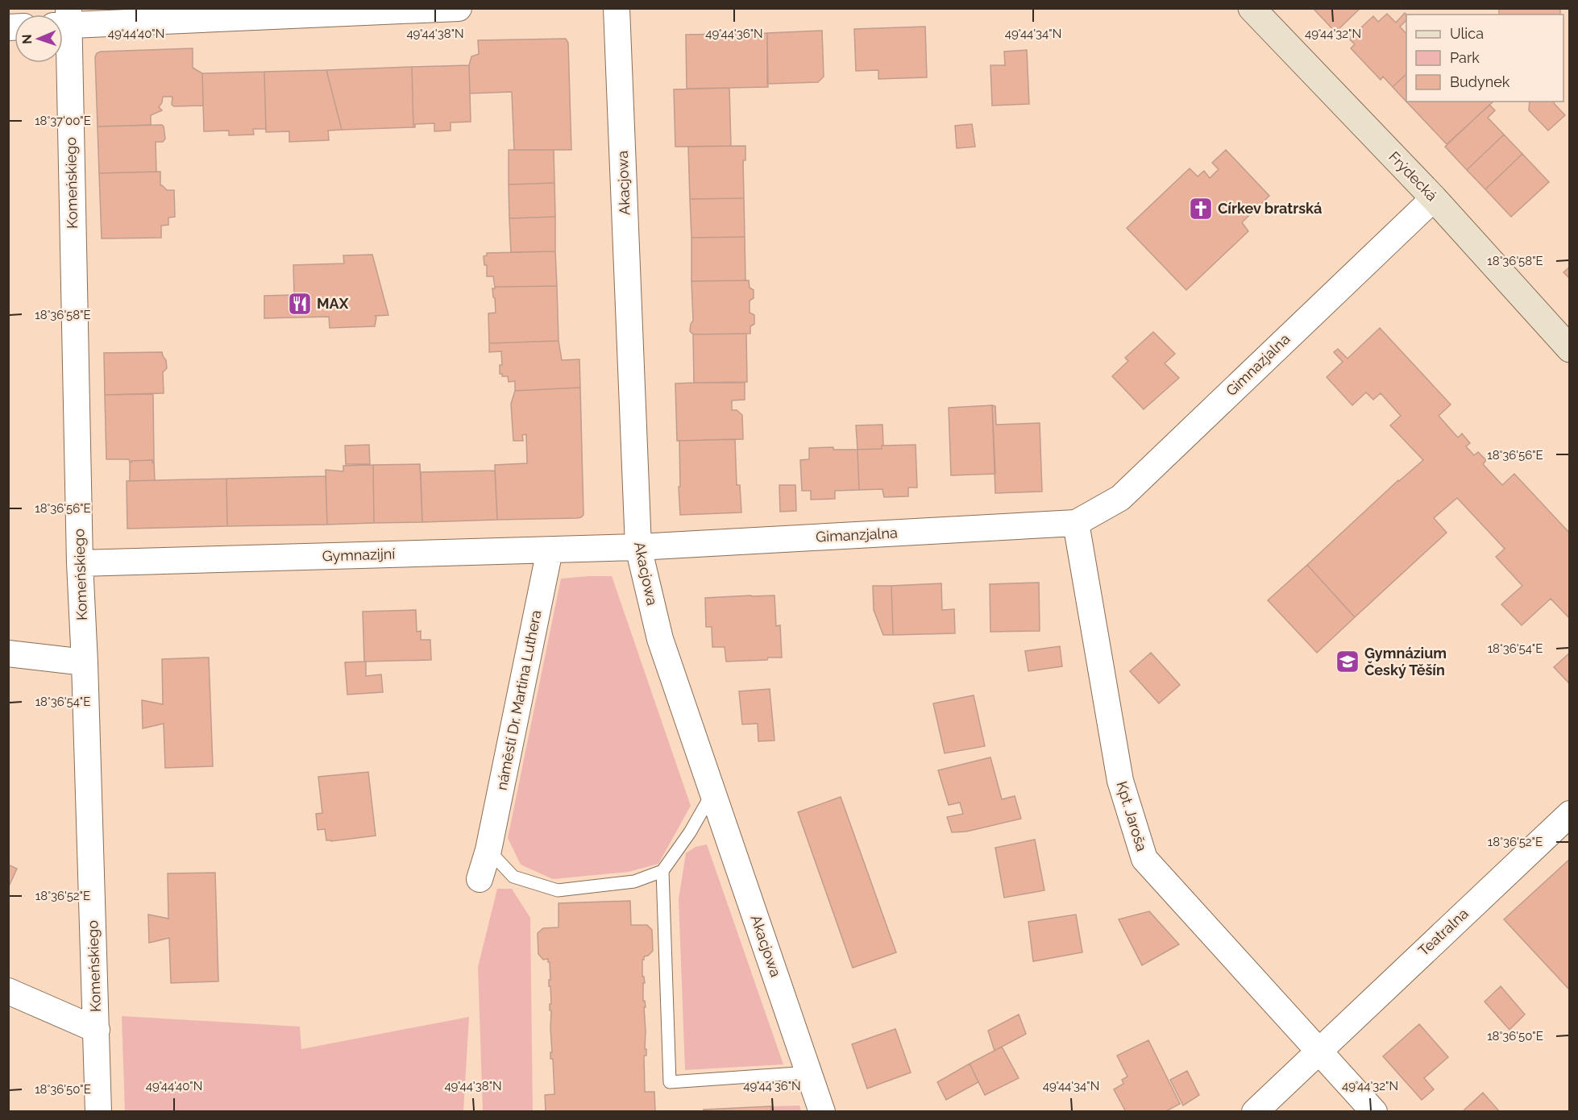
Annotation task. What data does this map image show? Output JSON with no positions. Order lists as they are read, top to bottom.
{
  "streets": {
    "main road": ["Frýdecká"],
    "street": [
      "Komeńskiego",
      "Akacjowa",
      "Gimnazjalna",
      "Gimanzjalna",
      "Gymnazijní",
      "náměstí Dr. Martina Luthera",
      "Kpt. Jaroša",
      "Teatralna"
    ]
  },
  "crossings": [
    ["Frýdecká", "Gimnazjalna"],
    ["Komeńskiego", "Gymnazijní"],
    ["Akacjowa", "Gimanzjalna"],
    ["Akacjowa", "Gymnazijní"],
    ["Gimnazjalna", "Gimanzjalna"],
    ["Gimnazjalna", "Kpt. Jaroša"],
    ["Gimanzjalna", "Gymnazijní"],
    ["Gimanzjalna", "Kpt. Jaroša"],
    ["Gymnazijní", "náměstí Dr. Martina Luthera"],
    ["Kpt. Jaroša", "Teatralna"]
  ],
  "places": {
    "church": ["Církev bratrská"],
    "restaurant": ["MAX"],
    "school or university": ["Gymnázium Český Těšín"]
  },
  "legend": ["Ulica", "Park", "Budynek"],
  "north": "left",
  "coordinates": [
    "49°44'40\"N",
    "49°44'38\"N",
    "49°44'36\"N",
    "49°44'34\"N",
    "49°44'32\"N",
    "18°37'00\"E",
    "18°36'58\"E",
    "18°36'56\"E",
    "18°36'54\"E",
    "18°36'52\"E",
    "18°36'50\"E"
  ]
}
